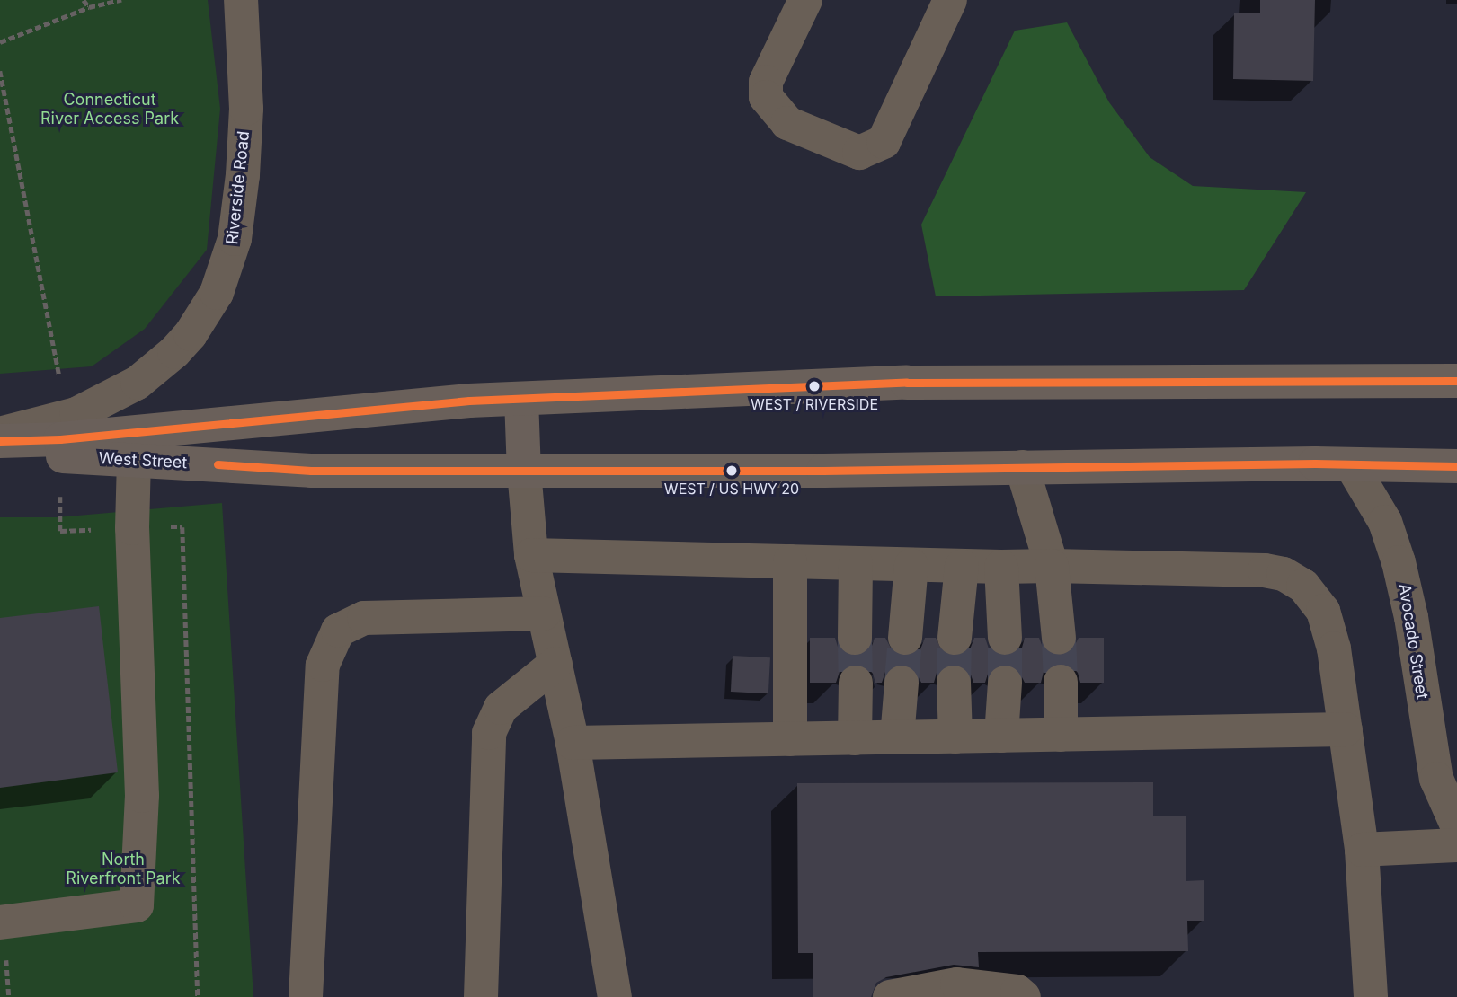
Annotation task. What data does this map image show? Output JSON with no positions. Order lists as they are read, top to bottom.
{
  "streets": {
    "main road": ["West Street"],
    "street": ["Riverside Road", "Avocado Street"]
  },
  "crossings": [
    ["West Street", "Avocado Street"]
  ],
  "parks": ["Connecticut River Access Park", "North Riverfront Park"],
  "places": ["WEST / RIVERSIDE", "WEST / US HWY 20"]
}
